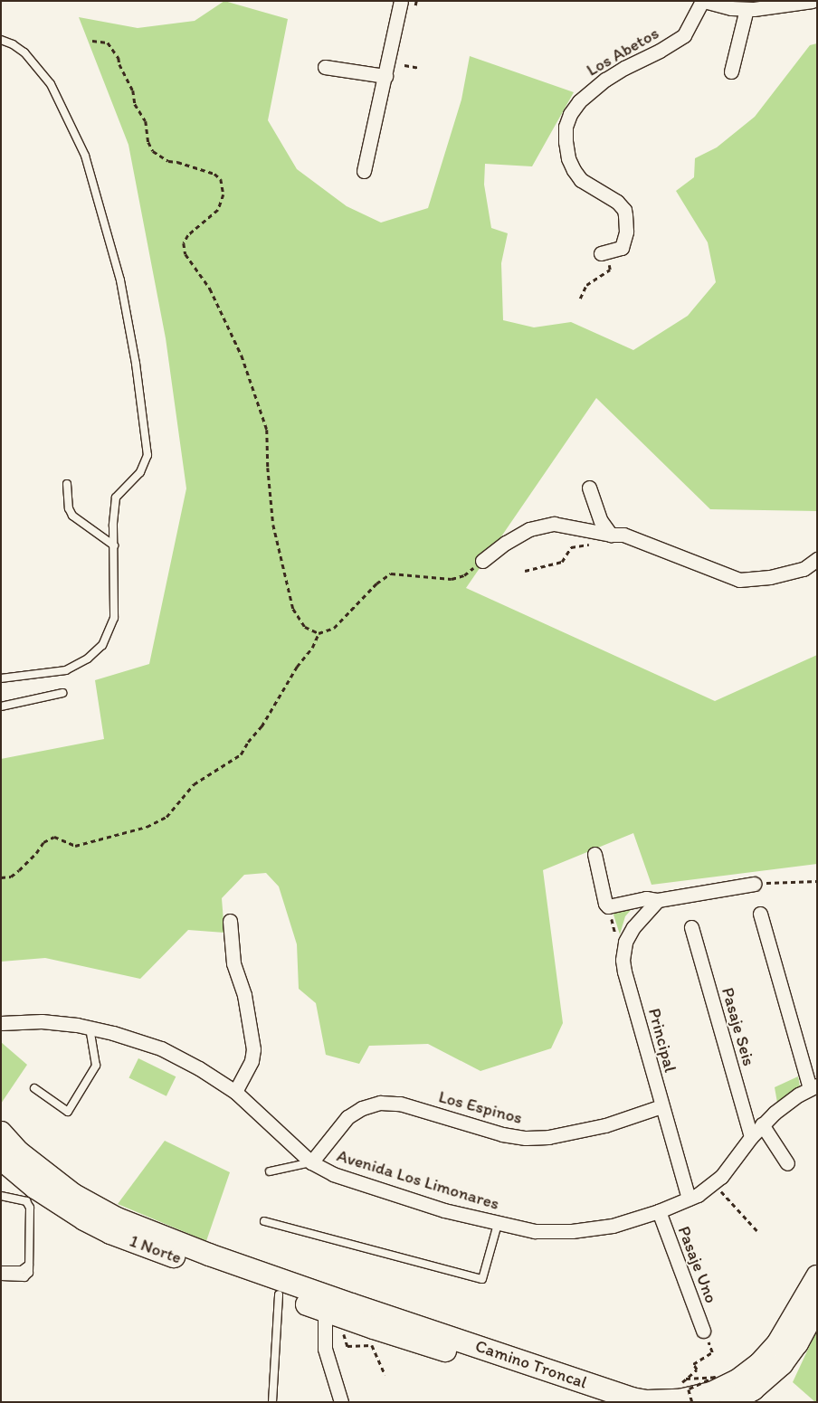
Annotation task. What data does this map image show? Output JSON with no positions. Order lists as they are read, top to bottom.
{
  "streets": {
    "main road": ["1 Norte", "Camino Troncal"],
    "street": [
      "Los Abetos",
      "Pasaje Seis",
      "Principal",
      "Los Espinos",
      "Avenida Los Limonares",
      "Pasaje Uno"
    ]
  },
  "crossings": [
    ["Pasaje Seis", "Avenida Los Limonares"],
    ["Principal", "Los Espinos"],
    ["Principal", "Avenida Los Limonares"],
    ["Los Espinos", "Avenida Los Limonares"],
    ["Avenida Los Limonares", "Pasaje Uno"],
    ["1 Norte", "Camino Troncal"]
  ]
}
